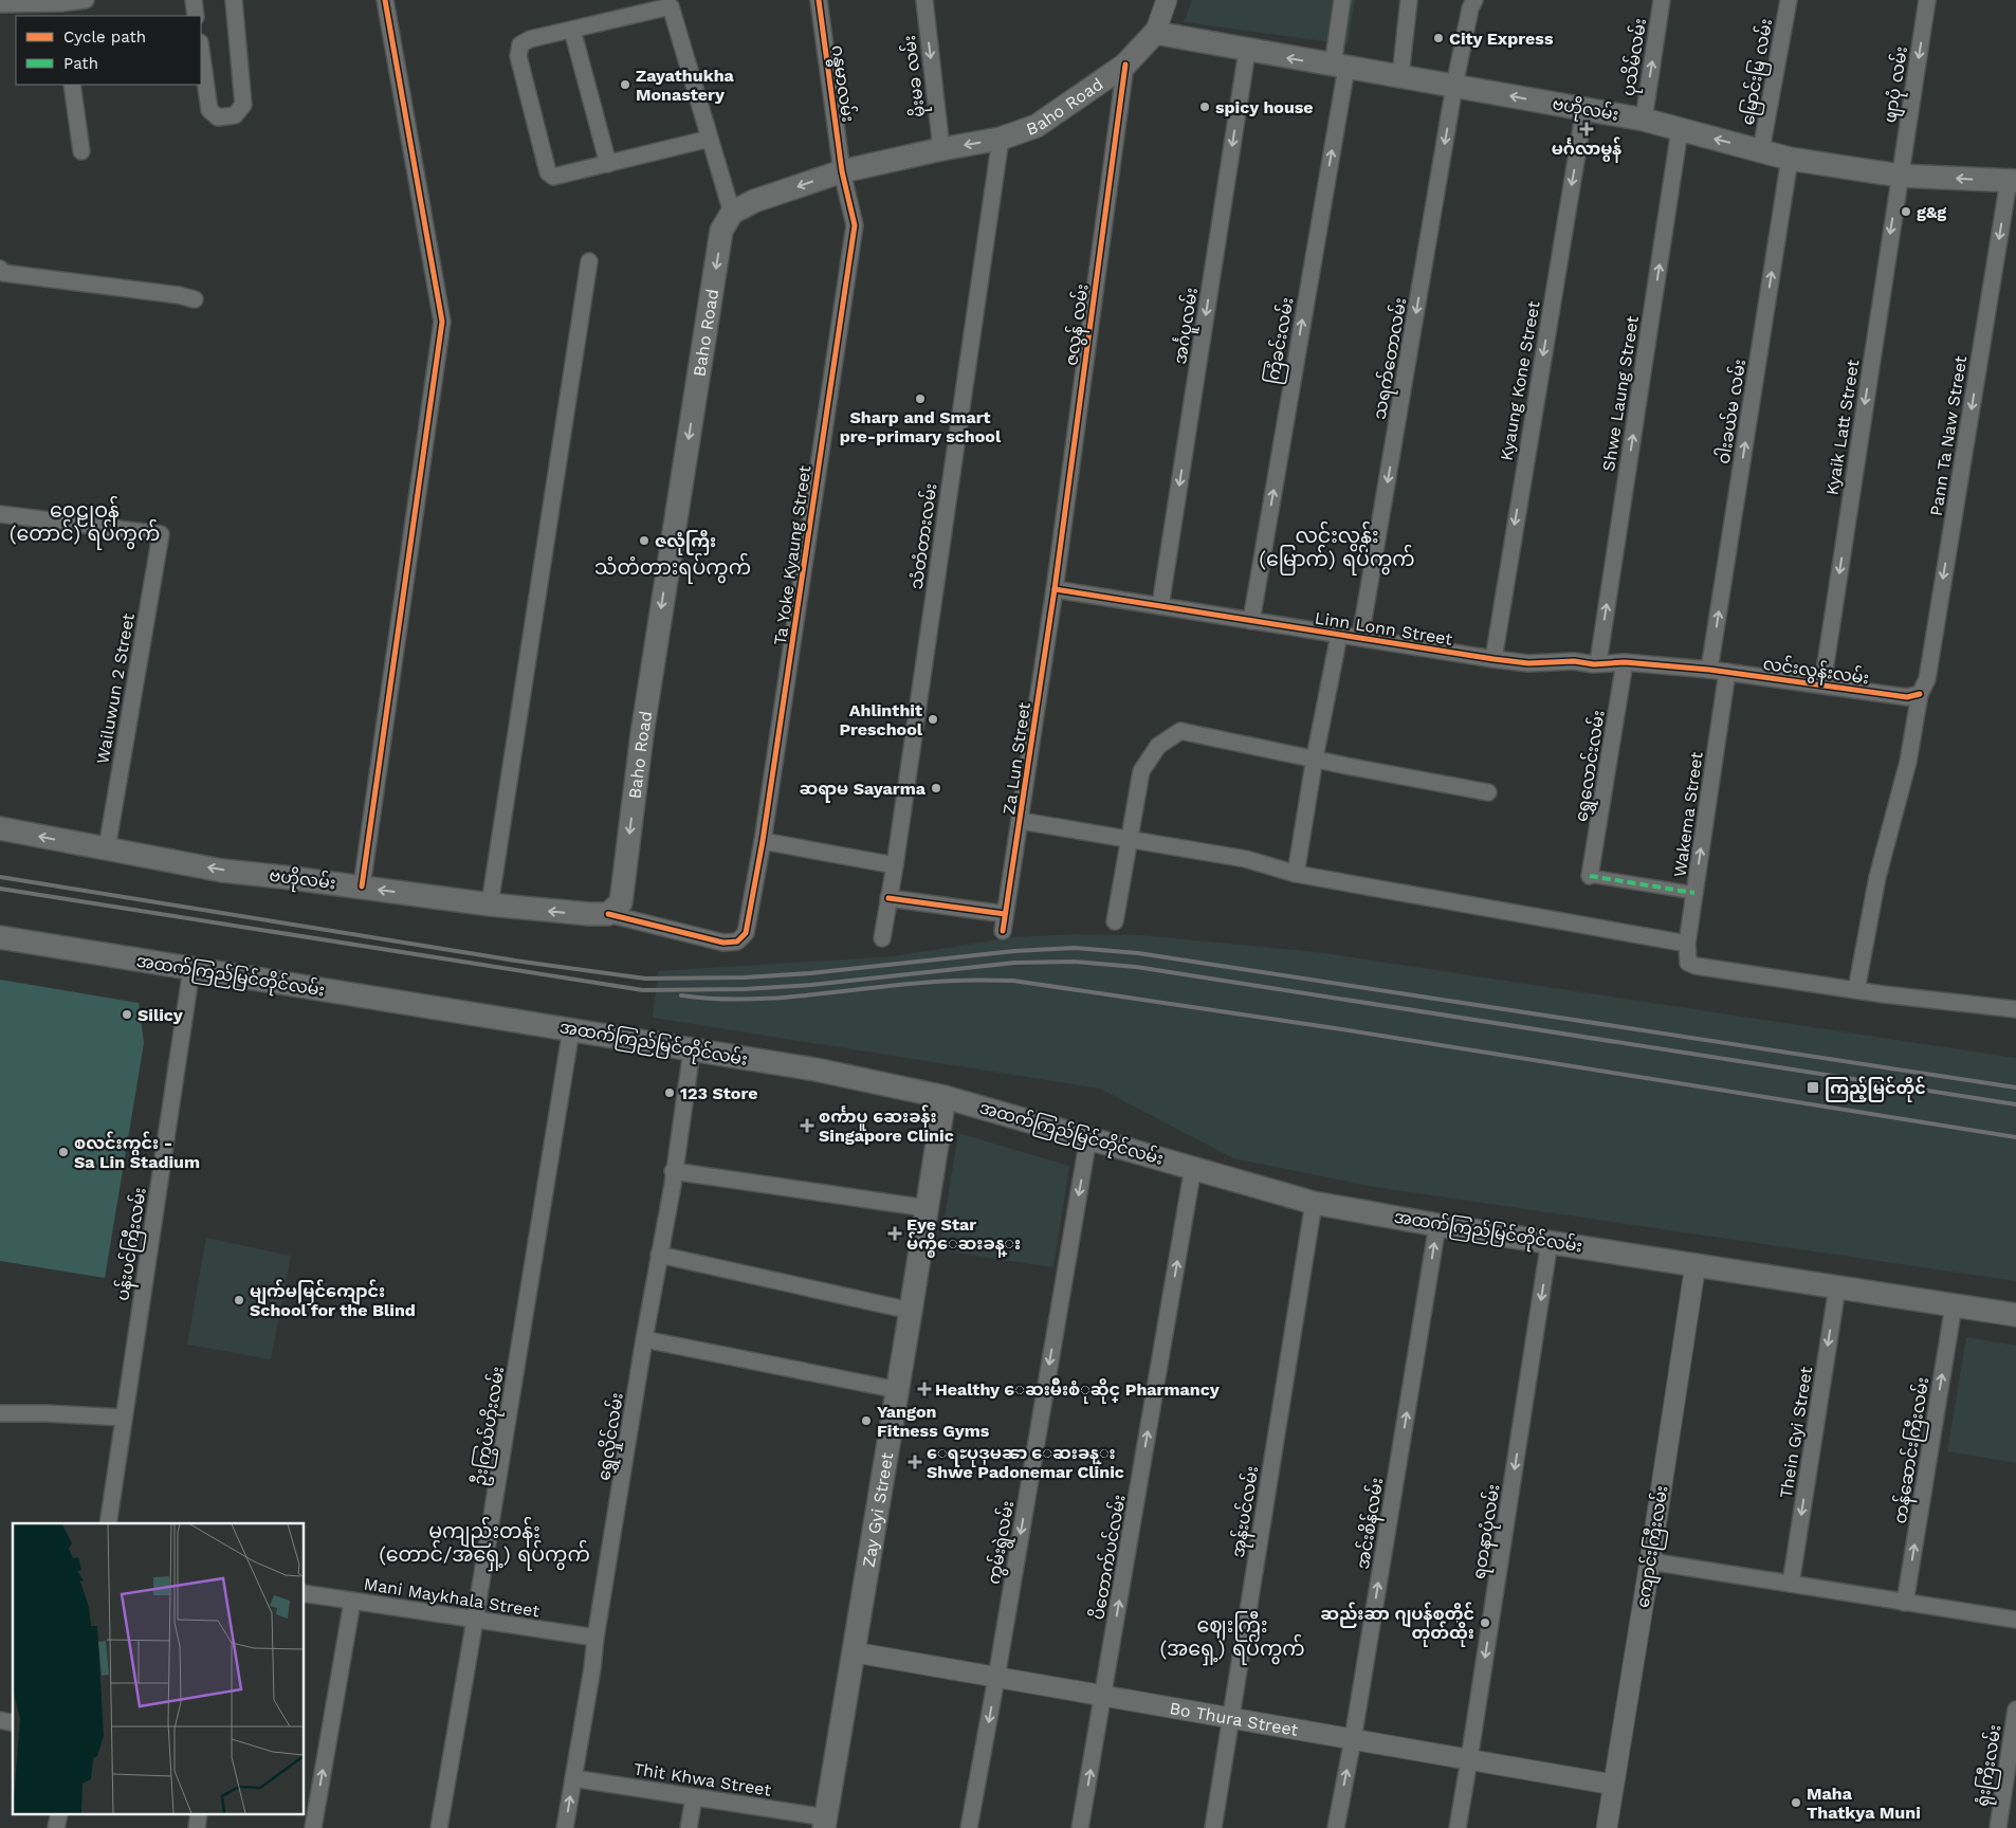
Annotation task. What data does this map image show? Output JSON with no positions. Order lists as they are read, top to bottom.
{
  "streets": {
    "main road": [
      "Baho Road",
      "ဗဟိုလမ်း",
      "အထက်ကြည်မြင်တိုင်လမ်း",
      "Zay Gyi Street"
    ],
    "street": [
      "ပုသိမ်လမ်း",
      "မြောင်းမြ လမ်း",
      "မိုးမခ လမ်း",
      "ဂန္ဓမာလမ်း",
      "ဖျာပုံ လမ်း",
      "ဇလွန် လမ်း",
      "အင်္ဂပူလမ်း",
      "ကြံခင်းလမ်း",
      "သရက်တောလမ်း",
      "Kyaung Kone Street",
      "Shwe Laung Street",
      "ဝါးခယ်မ လမ်း",
      "Kyaik Latt Street",
      "Pann Ta Naw Street",
      "သံတံတားလမ်း",
      "Ta Yoke Kyaung Street",
      "Linn Lonn Street",
      "လင်းလွန်းလမ်း",
      "Wailuwun 2 Street",
      "Za Lun Street",
      "ရွှေလောင်းလမ်း",
      "Wakema Street",
      "ပန်းပင်ကြီးလမ်း",
      "ဦးကြွယ်ဟိုးလမ်း",
      "Thein Gyi Street",
      "ရွှေလှိုင်လမ်း",
      "တန်ဆောင်းကြီးလမ်း",
      "အုန်းပင်လမ်း",
      "အင်းစိန်လမ်း",
      "ရတနာပုံလမ်း",
      "ကွမ်းရွဲလမ်း",
      "ကျောင်းကြီးလမ်း",
      "ပိတောက်ပင်လမ်း",
      "Mani Maykhala Street",
      "Bo Thura Street",
      "ရုံးကြီးလမ်း",
      "Thit Khwa Street"
    ]
  },
  "crossings": [
    ["ပုသိမ်လမ်း", "ဗဟိုလမ်း"],
    ["မြောင်းမြ လမ်း", "ဗဟိုလမ်း"],
    ["မိုးမခ လမ်း", "Baho Road"],
    ["ဂန္ဓမာလမ်း", "Baho Road"],
    ["ဂန္ဓမာလမ်း", "Ta Yoke Kyaung Street"],
    ["ဖျာပုံ လမ်း", "ဗဟိုလမ်း"],
    ["ဖျာပုံ လမ်း", "Kyaik Latt Street"],
    ["Baho Road", "ဗဟိုလမ်း"],
    ["Baho Road", "ဇလွန် လမ်း"],
    ["Baho Road", "သံတံတားလမ်း"],
    ["Baho Road", "Ta Yoke Kyaung Street"],
    ["ဗဟိုလမ်း", "အင်္ဂပူလမ်း"],
    ["ဗဟိုလမ်း", "ကြံခင်းလမ်း"],
    ["ဗဟိုလမ်း", "သရက်တောလမ်း"],
    ["ဗဟိုလမ်း", "Kyaung Kone Street"],
    ["ဗဟိုလမ်း", "Shwe Laung Street"],
    ["ဗဟိုလမ်း", "ဝါးခယ်မ လမ်း"],
    ["ဗဟိုလမ်း", "Kyaik Latt Street"],
    ["ဗဟိုလမ်း", "Pann Ta Naw Street"],
    ["ဗဟိုလမ်း", "Ta Yoke Kyaung Street"],
    ["ဗဟိုလမ်း", "Wailuwun 2 Street"],
    ["ဇလွန် လမ်း", "Linn Lonn Street"],
    ["ဇလွန် လမ်း", "Za Lun Street"],
    ["အင်္ဂပူလမ်း", "Linn Lonn Street"],
    ["ကြံခင်းလမ်း", "Linn Lonn Street"],
    ["သရက်တောလမ်း", "Linn Lonn Street"],
    ["Kyaung Kone Street", "Linn Lonn Street"],
    ["Shwe Laung Street", "Linn Lonn Street"],
    ["ဝါးခယ်မ လမ်း", "Linn Lonn Street"],
    ["ဝါးခယ်မ လမ်း", "လင်းလွန်းလမ်း"],
    ["Kyaik Latt Street", "လင်းလွန်းလမ်း"],
    ["Pann Ta Naw Street", "လင်းလွန်းလမ်း"],
    ["Pann Ta Naw Street", "Wakema Street"],
    ["Linn Lonn Street", "လင်းလွန်းလမ်း"],
    ["Linn Lonn Street", "Za Lun Street"],
    ["Linn Lonn Street", "ရွှေလောင်းလမ်း"],
    ["လင်းလွန်းလမ်း", "Wakema Street"],
    ["အထက်ကြည်မြင်တိုင်လမ်း", "ပန်းပင်ကြီးလမ်း"],
    ["အထက်ကြည်မြင်တိုင်လမ်း", "ဦးကြွယ်ဟိုးလမ်း"],
    ["အထက်ကြည်မြင်တိုင်လမ်း", "Thein Gyi Street"],
    ["အထက်ကြည်မြင်တိုင်လမ်း", "ရွှေလှိုင်လမ်း"],
    ["အထက်ကြည်မြင်တိုင်လမ်း", "တန်ဆောင်းကြီးလမ်း"],
    ["အထက်ကြည်မြင်တိုင်လမ်း", "Zay Gyi Street"],
    ["အထက်ကြည်မြင်တိုင်လမ်း", "အုန်းပင်လမ်း"],
    ["အထက်ကြည်မြင်တိုင်လမ်း", "အင်းစိန်လမ်း"],
    ["အထက်ကြည်မြင်တိုင်လမ်း", "ရတနာပုံလမ်း"],
    ["အထက်ကြည်မြင်တိုင်လမ်း", "ကွမ်းရွဲလမ်း"],
    ["အထက်ကြည်မြင်တိုင်လမ်း", "ကျောင်းကြီးလမ်း"],
    ["အထက်ကြည်မြင်တိုင်လမ်း", "ပိတောက်ပင်လမ်း"],
    ["ဦးကြွယ်ဟိုးလမ်း", "Mani Maykhala Street"],
    ["ရွှေလှိုင်လမ်း", "Mani Maykhala Street"],
    ["ရွှေလှိုင်လမ်း", "Thit Khwa Street"],
    ["Zay Gyi Street", "Bo Thura Street"],
    ["Zay Gyi Street", "Thit Khwa Street"],
    ["အုန်းပင်လမ်း", "Bo Thura Street"],
    ["အင်းစိန်လမ်း", "Bo Thura Street"],
    ["ရတနာပုံလမ်း", "Bo Thura Street"],
    ["ကွမ်းရွဲလမ်း", "Bo Thura Street"],
    ["ကျောင်းကြီးလမ်း", "Bo Thura Street"],
    ["ပိတောက်ပင်လမ်း", "Bo Thura Street"]
  ],
  "one_way": [
    "ပုသိမ်လမ်း",
    "မိုးမခ လမ်း",
    "ဖျာပုံ လမ်း",
    "Baho Road",
    "ဗဟိုလမ်း",
    "အင်္ဂပူလမ်း",
    "ကြံခင်းလမ်း",
    "သရက်တောလမ်း",
    "Kyaung Kone Street",
    "Shwe Laung Street",
    "ဝါးခယ်မ လမ်း",
    "Kyaik Latt Street",
    "Pann Ta Naw Street",
    "Wakema Street",
    "Thein Gyi Street",
    "တန်ဆောင်းကြီးလမ်း",
    "အင်းစိန်လမ်း",
    "ရတနာပုံလမ်း",
    "ကွမ်းရွဲလမ်း",
    "ပိတောက်ပင်လမ်း"
  ],
  "districts": [
    "ဝေဠုဝန် (တောင်) ရပ်ကွက်",
    "လင်းလွန်း (မြောက်) ရပ်ကွက်",
    "သံတံတားရပ်ကွက်",
    "မကျည်းတန်း (တောင်/အရှေ့) ရပ်ကွက်",
    "ဈေးကြီး (အရှေ့) ရပ်ကွက်"
  ],
  "places": {
    "other": [
      "City Express",
      "Zayathukha Monastery",
      "spicy house",
      "g&g",
      "Sharp and Smart pre-primary school",
      "ဇလုံကြီး",
      "Ahlinthit Preschool",
      "ဆရာမ Sayarma",
      "Silicy",
      "123 Store",
      "စလင်းကွင်း - Sa Lin Stadium",
      "မျက်မမြင်ကျောင်း School for the Blind",
      "Yangon Fitness Gyms",
      "ဆည်းဆာ ဂျပန်စတိုင် တုတ်ထိုး",
      "Maha Thatkya Muni"
    ],
    "health": [
      "မင်္ဂလာမွန်",
      "စင်္ကာပူ ဆေးခန်း Singapore Clinic",
      "Eye Star မ်က္စိေဆးခန္း",
      "Healthy ေဆးမ်ိဳးစံုဆိုင္ Pharmancy",
      "ေရႊပုဒုမၼာ ေဆးခန္း Shwe Padonemar Clinic"
    ],
    "transit": ["ကြည့်မြင်တိုင်"]
  },
  "legend": ["Cycle path", "Path"]
}
